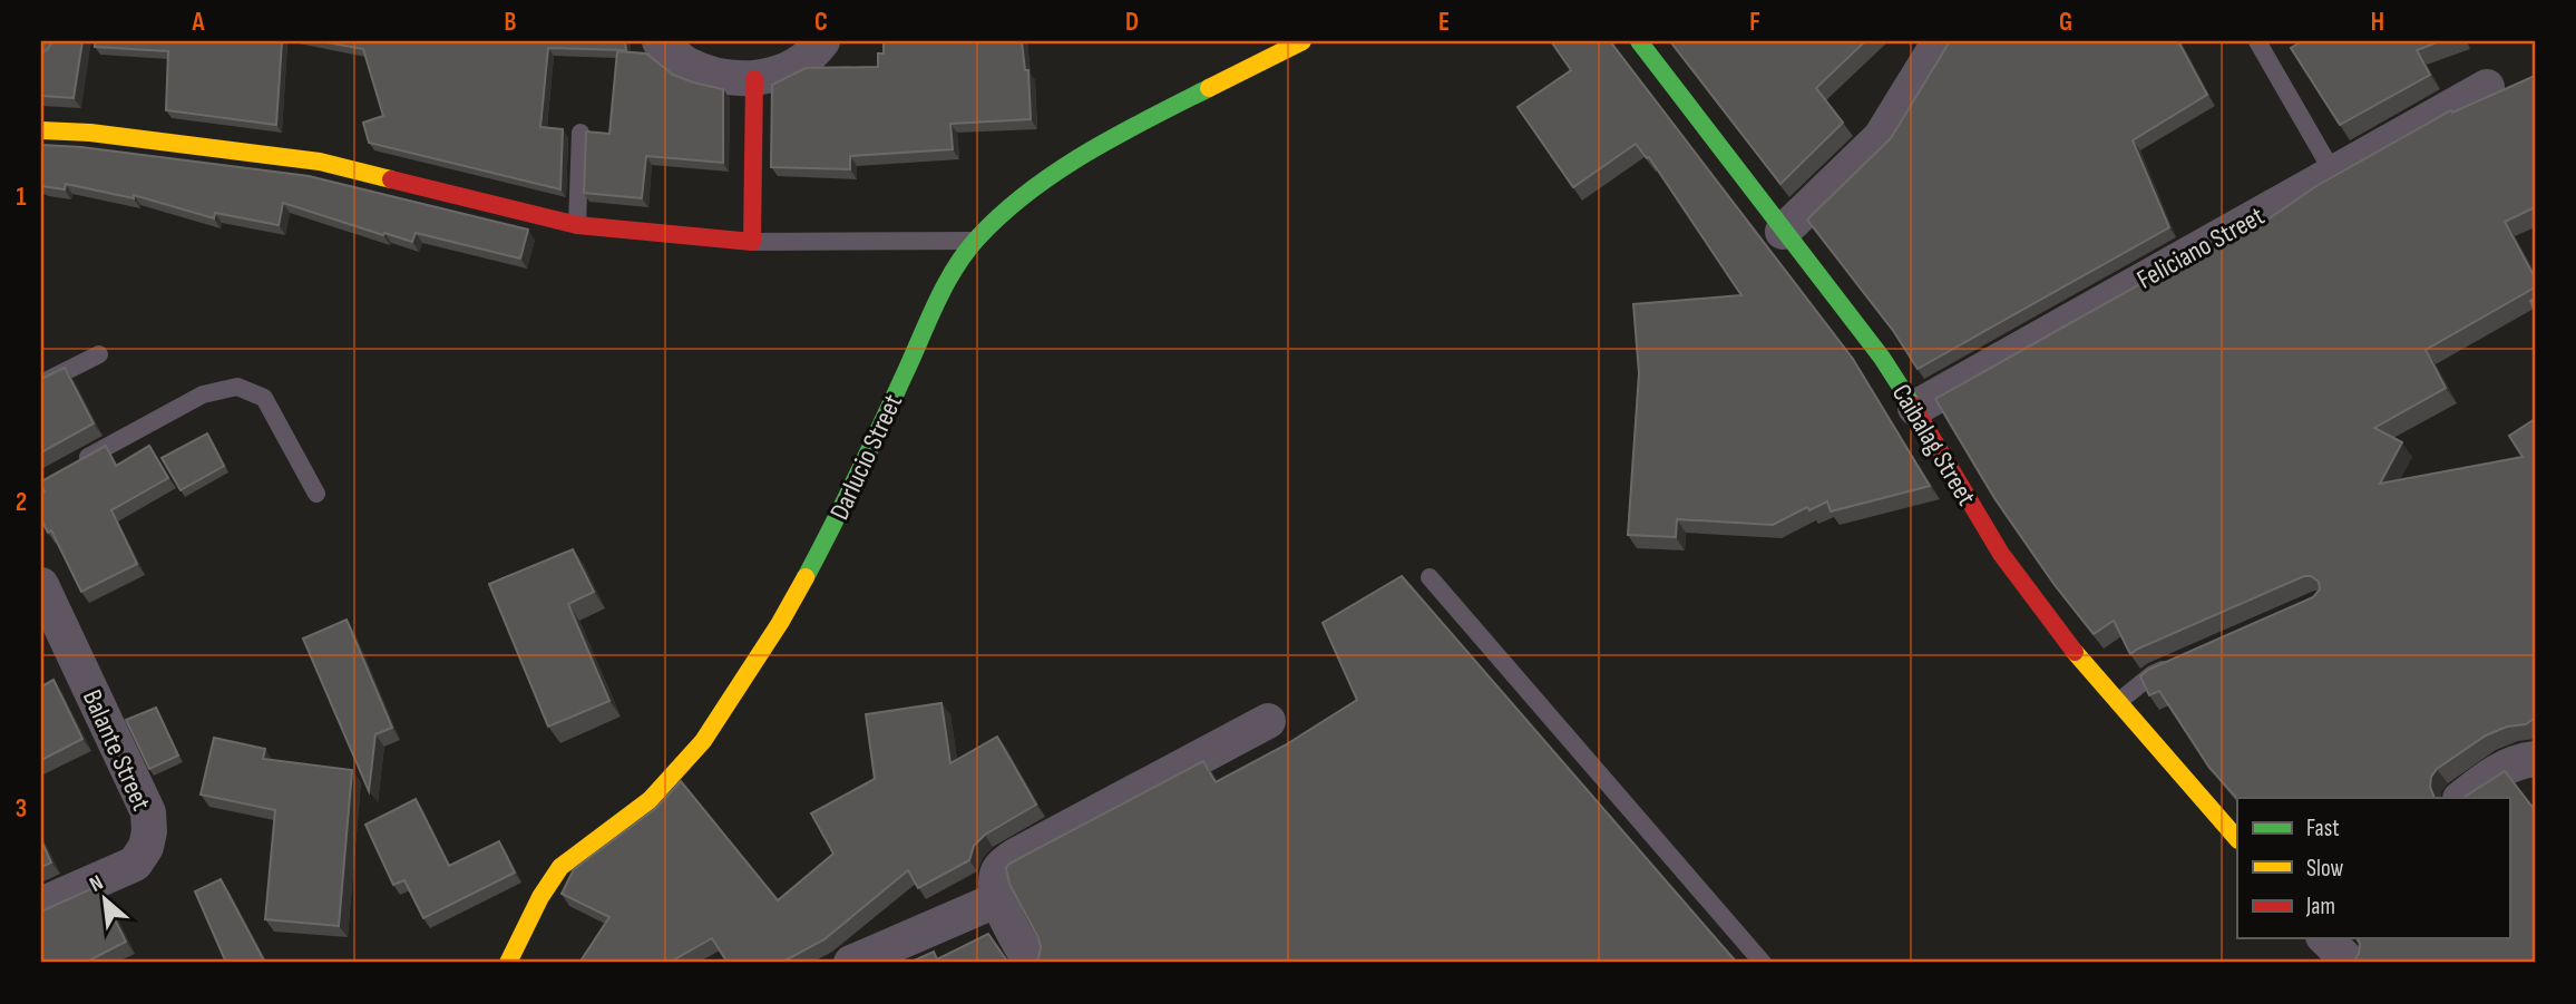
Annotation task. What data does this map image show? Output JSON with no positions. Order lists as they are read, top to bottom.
{
  "streets": {
    "street": [
      "Feliciano Street",
      "Caibalag Street",
      "Darlucio Street",
      "Balante Street"
    ]
  },
  "crossings": [
    ["Feliciano Street", "Caibalag Street"]
  ],
  "legend": ["Fast", "Slow", "Jam"],
  "north": "top left",
  "grid": {
    "columns": [
      "A",
      "B",
      "C",
      "D",
      "E",
      "F",
      "G",
      "H"
    ],
    "rows": ["1", "2", "3"]
  }
}
